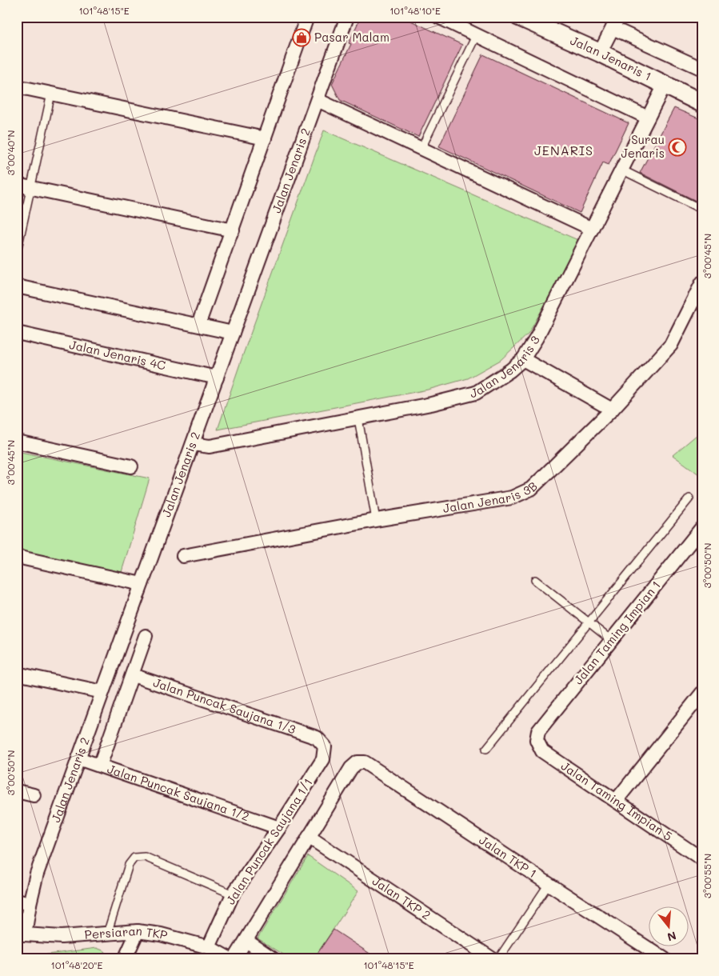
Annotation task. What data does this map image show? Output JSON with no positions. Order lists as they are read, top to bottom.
{
  "streets": {
    "street": [
      "Jalan Jenaris 1",
      "Jalan Jenaris 2",
      "Jalan Jenaris 4C",
      "Jalan Jenaris 3",
      "Jalan Jenaris 3B",
      "Jalan Taming Impian 1",
      "Jalan Puncak Saujana 1/3",
      "Jalan Puncak Saujana 1/2",
      "Jalan Taming Impian 5",
      "Jalan Puncak Saujana 1/1",
      "Jalan TKP 1",
      "Jalan TKP 2",
      "Persiaran TKP"
    ]
  },
  "crossings": [
    ["Jalan Jenaris 1", "Jalan Jenaris 3"],
    ["Jalan Jenaris 2", "Jalan Jenaris 4C"],
    ["Jalan Jenaris 2", "Jalan Jenaris 3"],
    ["Jalan Jenaris 2", "Jalan Puncak Saujana 1/2"],
    ["Jalan Jenaris 2", "Persiaran TKP"],
    ["Jalan Taming Impian 1", "Jalan Taming Impian 5"],
    ["Jalan Puncak Saujana 1/3", "Jalan Puncak Saujana 1/1"],
    ["Jalan Puncak Saujana 1/2", "Jalan Puncak Saujana 1/1"],
    ["Jalan Puncak Saujana 1/1", "Persiaran TKP"],
    ["Jalan TKP 1", "Jalan TKP 2"]
  ],
  "districts": ["JENARIS"],
  "places": {
    "shop": ["Pasar Malam"],
    "mosque": ["Surau Jenaris"]
  },
  "north": "bottom",
  "coordinates": [
    "101°48'15\"E",
    "101°48'10\"E",
    "3°00'40\"N",
    "3°00'45\"N",
    "3°00'50\"N",
    "3°00'55\"N",
    "101°48'20\"E"
  ]
}
